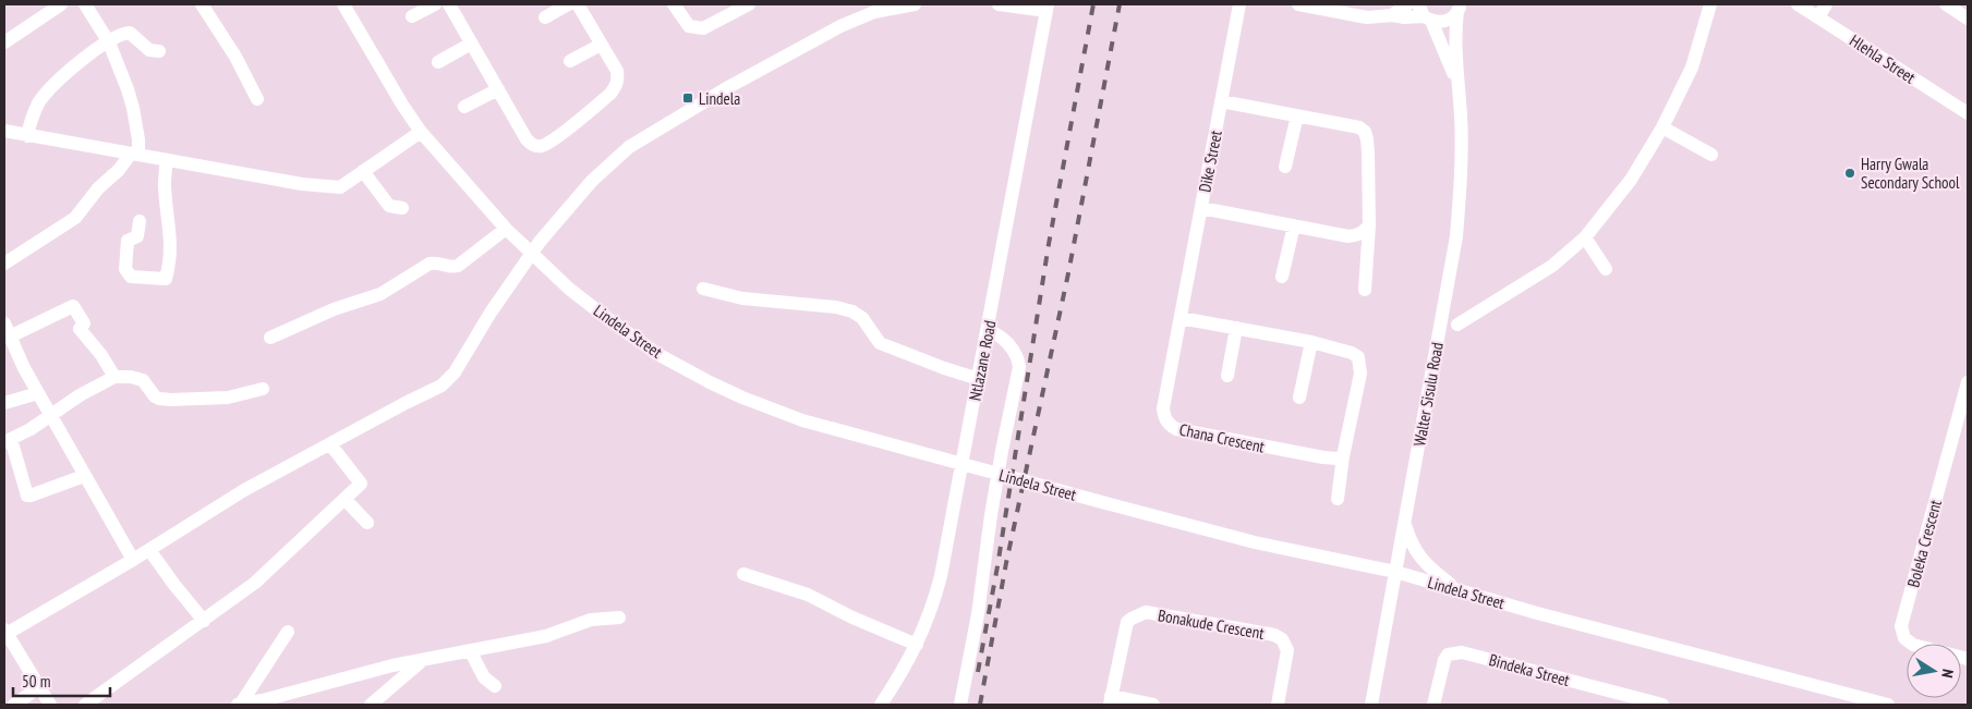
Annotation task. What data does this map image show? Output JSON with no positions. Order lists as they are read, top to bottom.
{
  "streets": {
    "street": [
      "Hlehla Street",
      "Dike Street",
      "Lindela Street",
      "Ntlazane Road",
      "Walter Sisulu Road",
      "Chana Crescent",
      "Boleka Crescent",
      "Bonakude Crescent",
      "Bindeka Street"
    ]
  },
  "crossings": [
    ["Dike Street", "Chana Crescent"],
    ["Lindela Street", "Walter Sisulu Road"]
  ],
  "places": {
    "transit": ["Lindela"],
    "other": ["Harry Gwala Secondary School"]
  },
  "scale_bar": "50 m",
  "north": "right"
}
